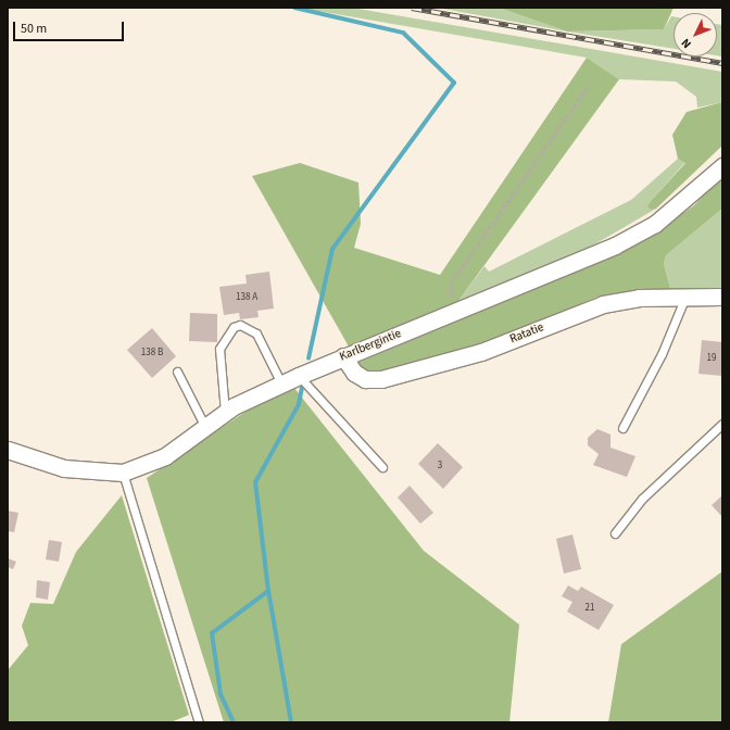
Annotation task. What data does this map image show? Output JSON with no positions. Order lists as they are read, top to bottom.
{
  "streets": {
    "street": ["Ratatie", "Karlbergintie"]
  },
  "crossings": [
    ["Ratatie", "Karlbergintie"]
  ],
  "house_numbers": [
    "138 A",
    "138 B",
    "19",
    "3",
    "21"
  ],
  "scale_bar": "50 m",
  "north": "bottom left"
}
